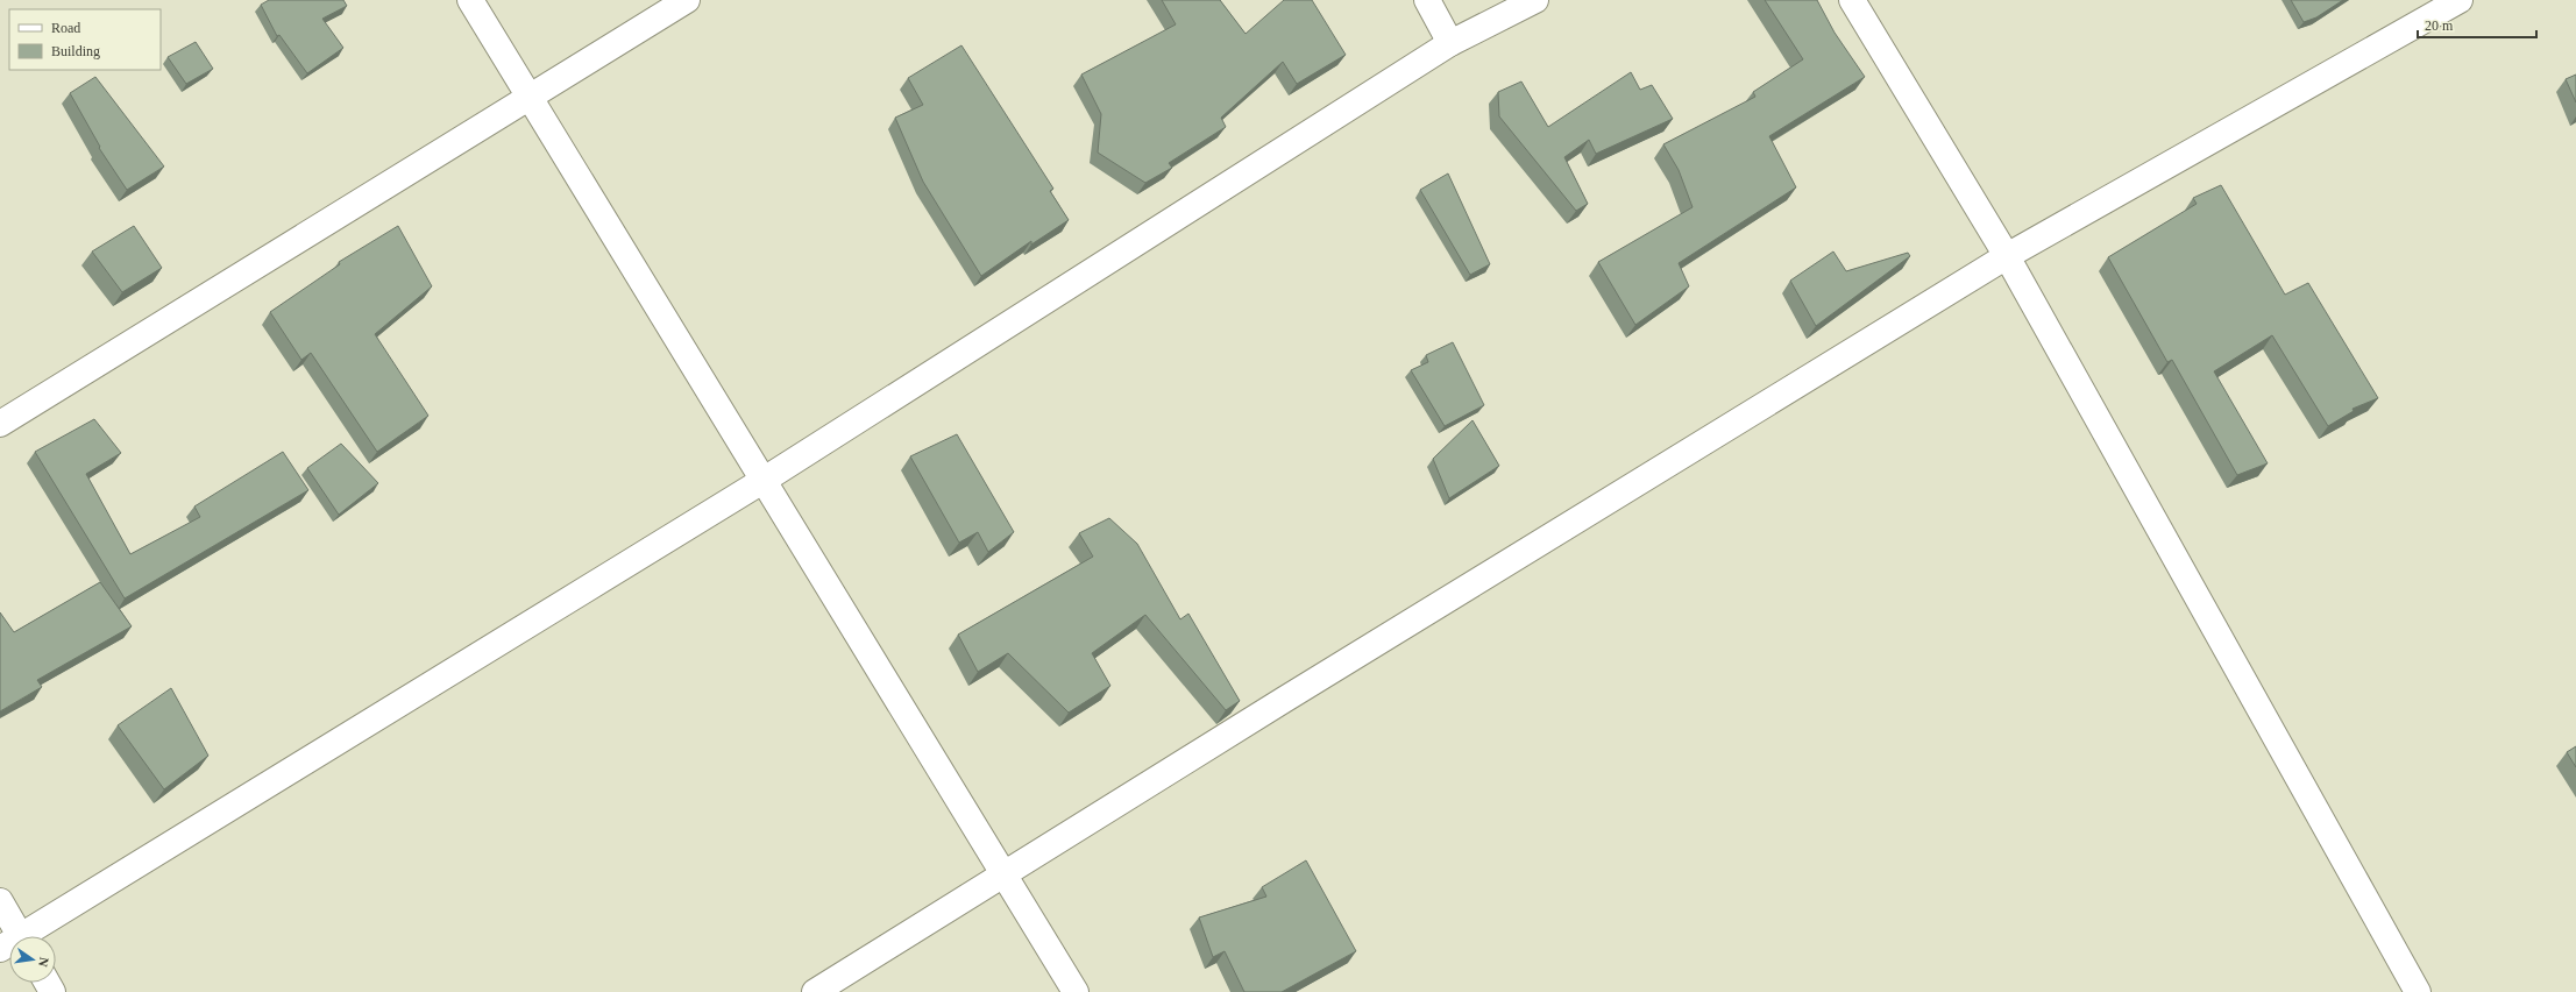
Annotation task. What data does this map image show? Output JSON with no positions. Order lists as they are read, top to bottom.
{
  "legend": ["Road", "Building"],
  "scale_bar": "20 m",
  "north": "right"
}
